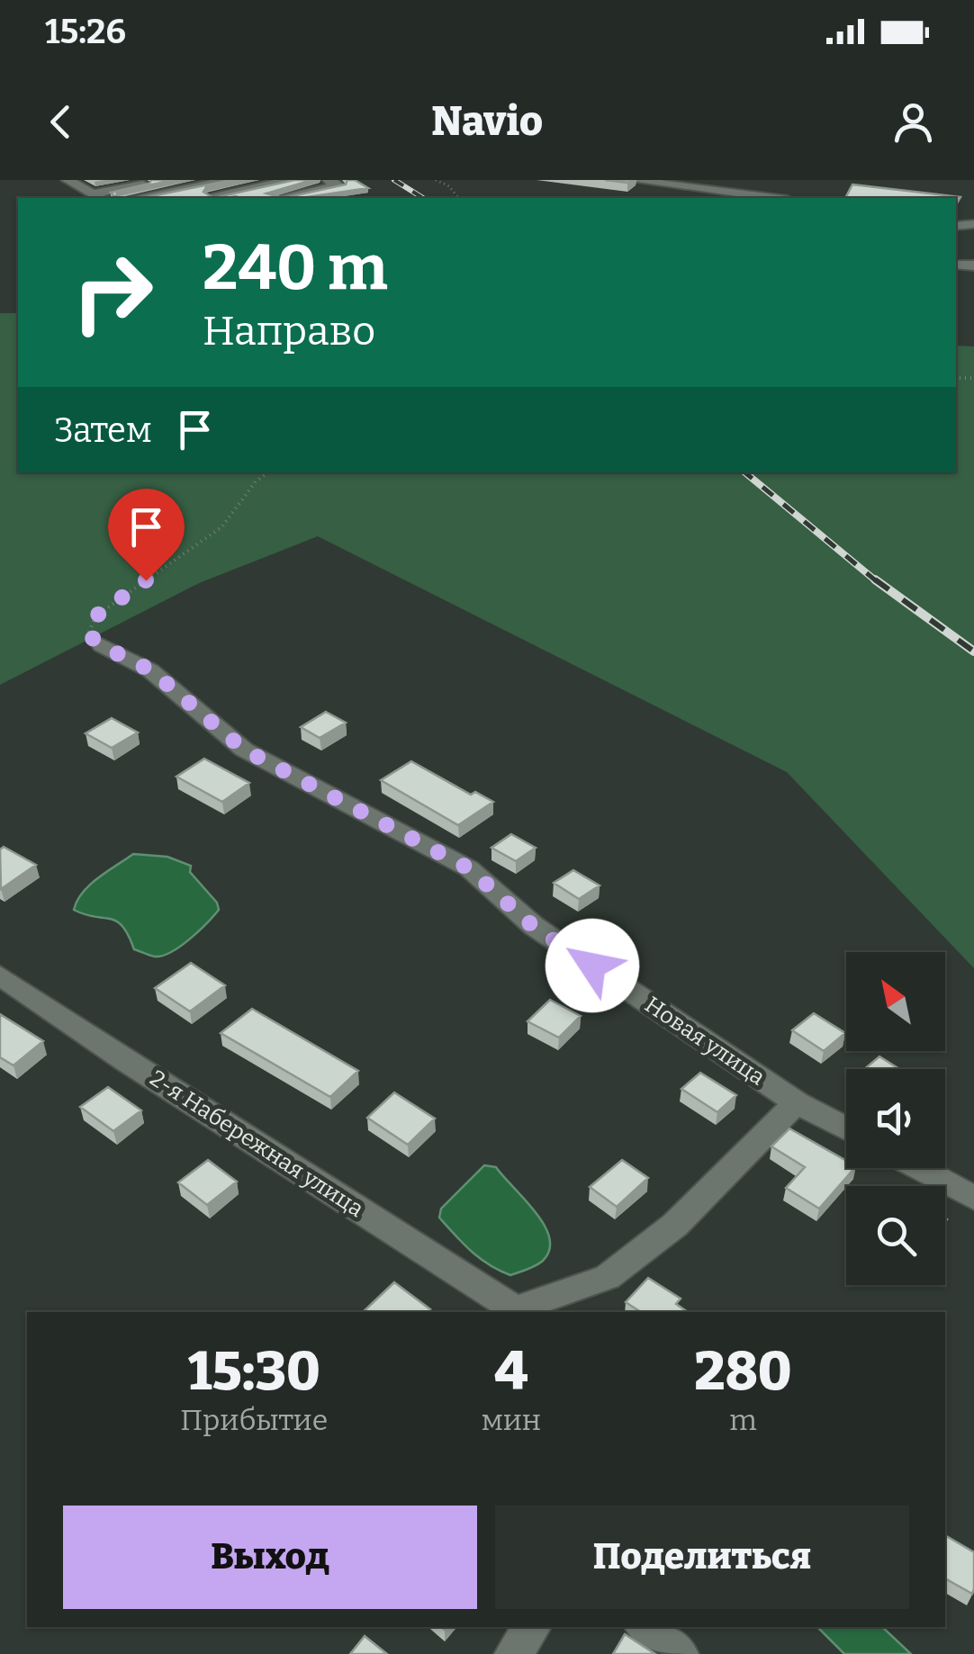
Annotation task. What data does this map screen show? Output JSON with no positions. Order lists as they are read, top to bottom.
{
  "streets": {
    "street": ["Новая улица", "2-я Набережная улица"]
  },
  "north": "top left",
  "page": {
    "status": "15:26",
    "header": "Navio",
    "turn": ["240 m", "Направо"],
    "then": "Затем",
    "eta": [
      "15:30",
      "Прибытие",
      "4",
      "мин",
      "280",
      "m"
    ],
    "buttons": ["Выход", "Поделиться"]
  }
}
